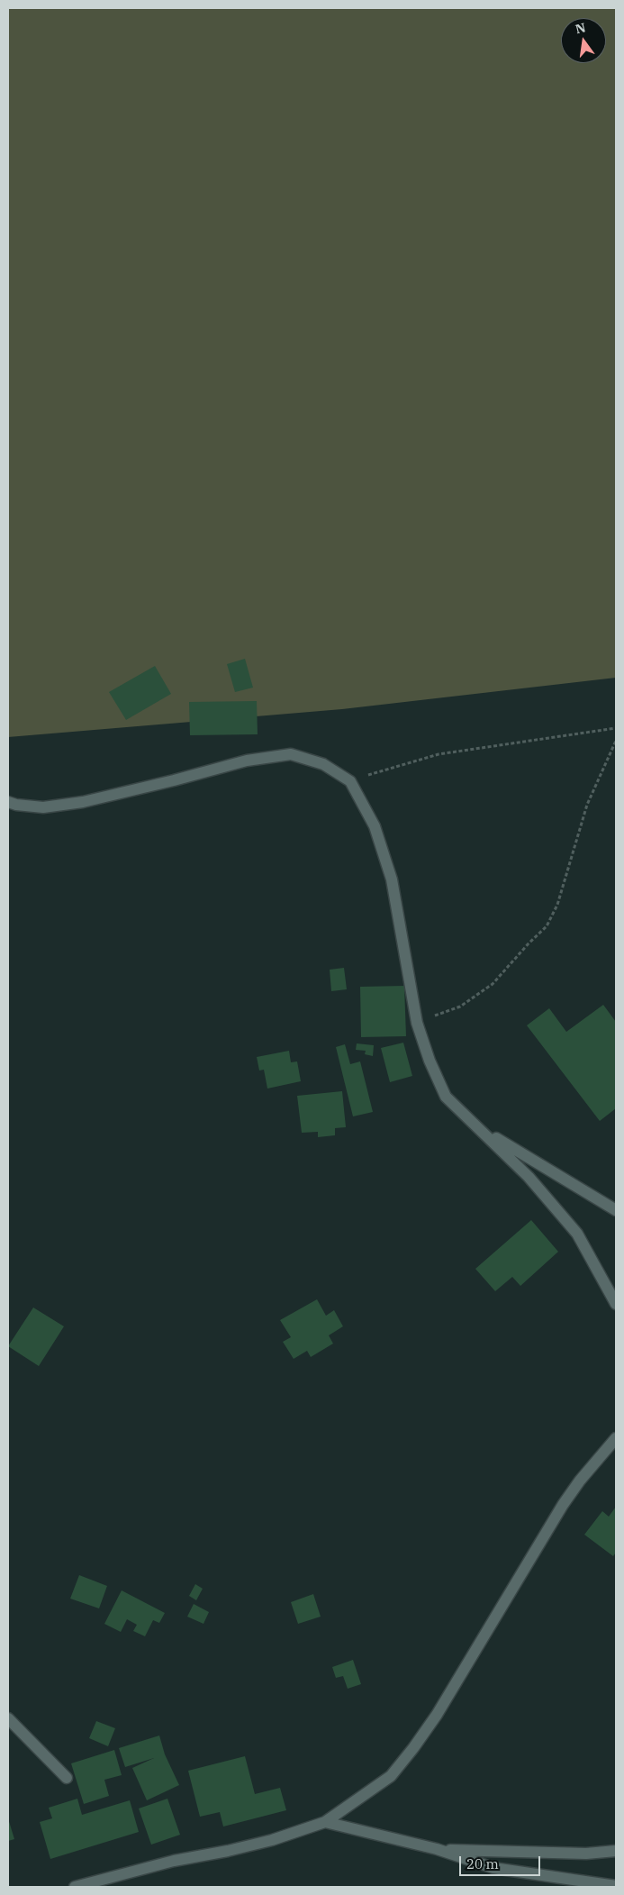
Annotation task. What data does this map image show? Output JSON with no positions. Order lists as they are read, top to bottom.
{
  "scale_bar": "20 m",
  "north": "top"
}
